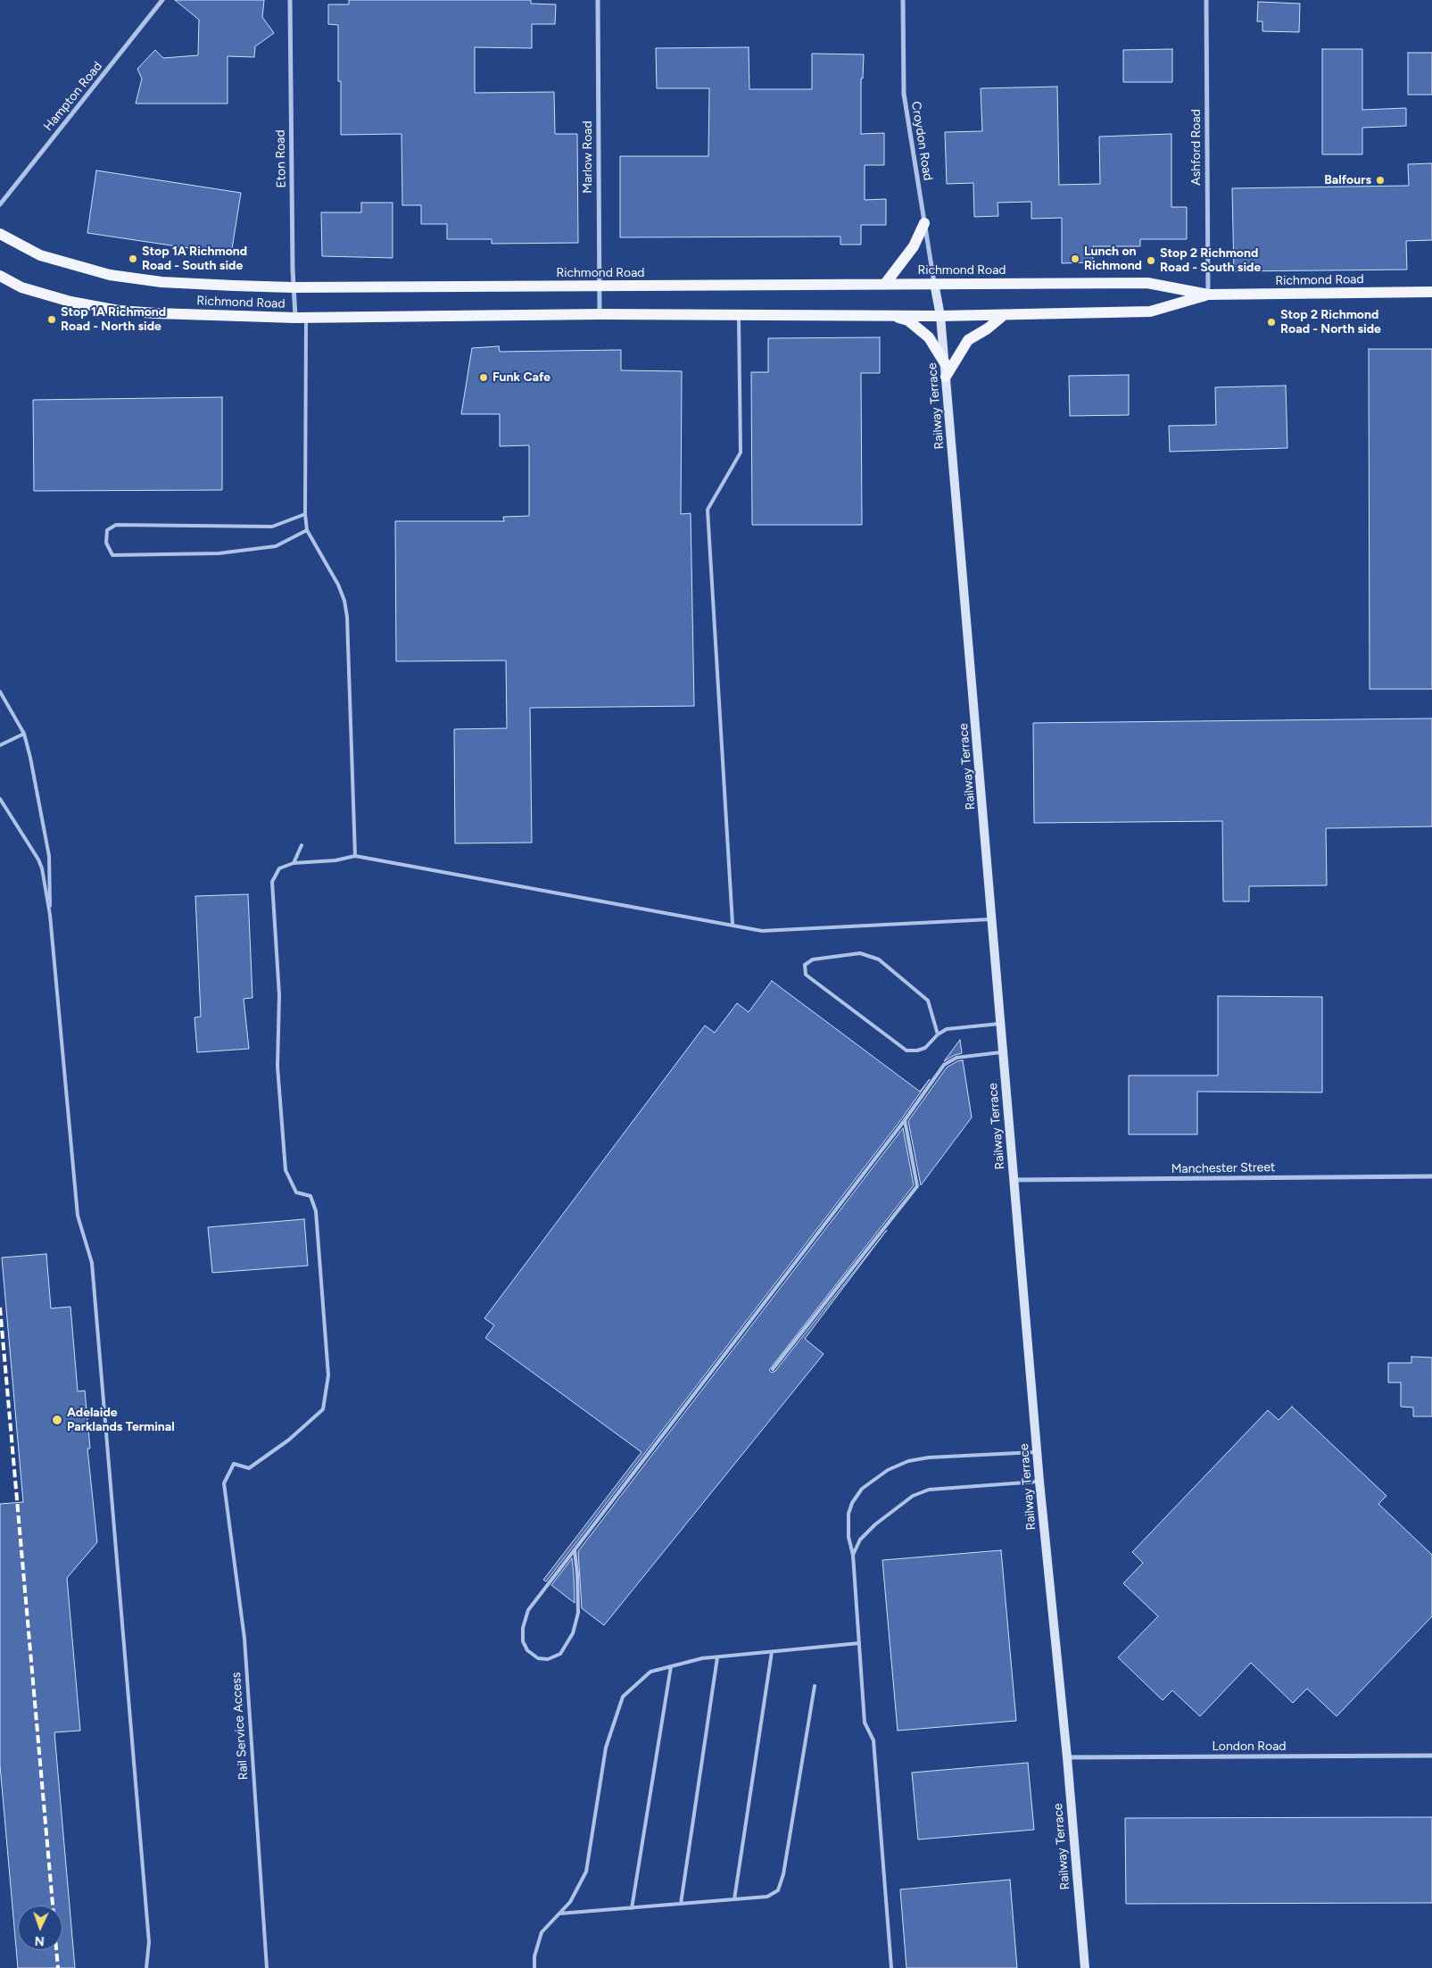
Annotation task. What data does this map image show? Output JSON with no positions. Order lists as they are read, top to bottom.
{
  "streets": {
    "main road": ["Richmond Road", "Railway Terrace"],
    "street": [
      "Hampton Road",
      "Croydon Road",
      "Ashford Road",
      "Marlow Road",
      "Eton Road",
      "Manchester Street",
      "London Road"
    ],
    "lane": ["Rail Service Access"]
  },
  "crossings": [
    ["Croydon Road", "Richmond Road"],
    ["Croydon Road", "Railway Terrace"],
    ["Ashford Road", "Richmond Road"],
    ["Marlow Road", "Richmond Road"],
    ["Eton Road", "Richmond Road"],
    ["Richmond Road", "Railway Terrace"],
    ["Railway Terrace", "Manchester Street"],
    ["Railway Terrace", "London Road"]
  ],
  "places": [
    "Balfours",
    "Stop 1A Richmond Road - South side",
    "Lunch on Richmond",
    "Stop 2 Richmond Road - South side",
    "Stop 1A Richmond Road - North side",
    "Stop 2 Richmond Road - North side",
    "Funk Cafe",
    "Adelaide Parklands Terminal"
  ],
  "north": "bottom"
}
